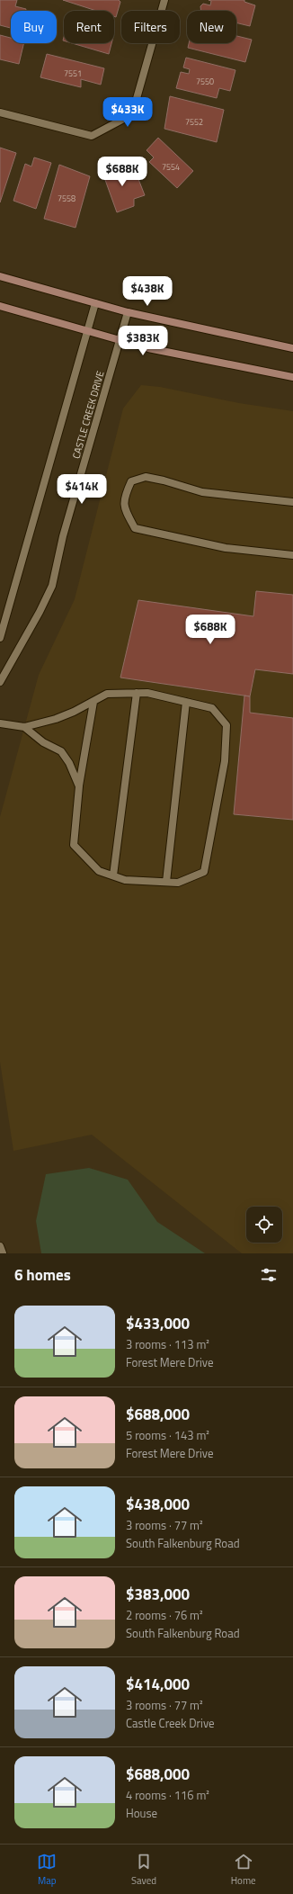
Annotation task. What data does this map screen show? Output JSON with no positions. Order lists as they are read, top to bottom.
{
  "streets": {
    "street": ["CASTLE CREEK DRIVE"]
  },
  "house_numbers": [
    "7551",
    "7550",
    "7552",
    "7554",
    "7558"
  ],
  "page": {
    "chip": [
      "Buy",
      "Rent",
      "Filters",
      "New"
    ],
    "price": [
      "$433K",
      "$688K",
      "$438K",
      "$383K",
      "$414K",
      "$688K"
    ],
    "heading": "6 homes",
    "list": [
      {
        "name": "$433,000",
        "note": "3 rooms · 113 m² · Forest Mere Drive"
      },
      {
        "name": "$688,000",
        "note": "5 rooms · 143 m² · Forest Mere Drive"
      },
      {
        "name": "$438,000",
        "note": "3 rooms · 77 m² · South Falkenburg Road"
      },
      {
        "name": "$383,000",
        "note": "2 rooms · 76 m² · South Falkenburg Road"
      },
      {
        "name": "$414,000",
        "note": "3 rooms · 77 m² · Castle Creek Drive"
      },
      {
        "name": "$688,000",
        "note": "4 rooms · 116 m² · House"
      }
    ],
    "tabs": ["Map", "Saved", "Home"]
  }
}
